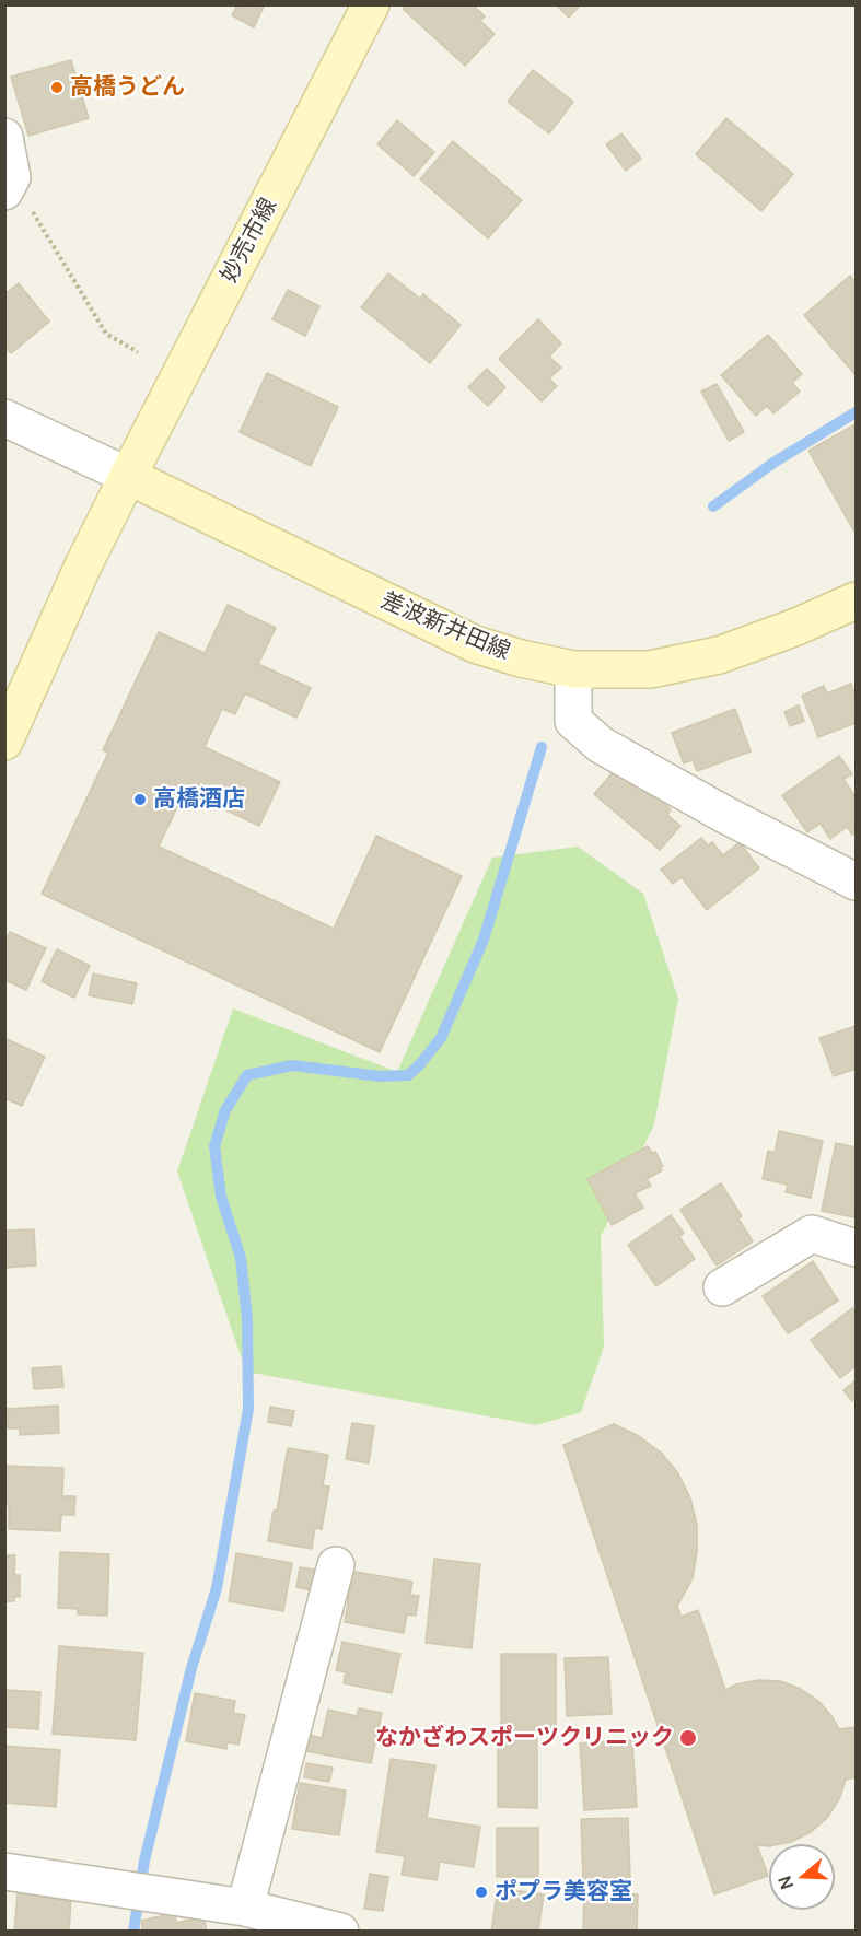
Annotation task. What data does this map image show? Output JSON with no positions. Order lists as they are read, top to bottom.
{
  "streets": {
    "main road": ["妙売市線", "差波新井田線"]
  },
  "crossings": [
    ["妙売市線", "差波新井田線"]
  ],
  "places": [
    "高橋うどん",
    "高橋酒店",
    "なかざわスポーツクリニック",
    "ポプラ美容室"
  ],
  "north": "left"
}
